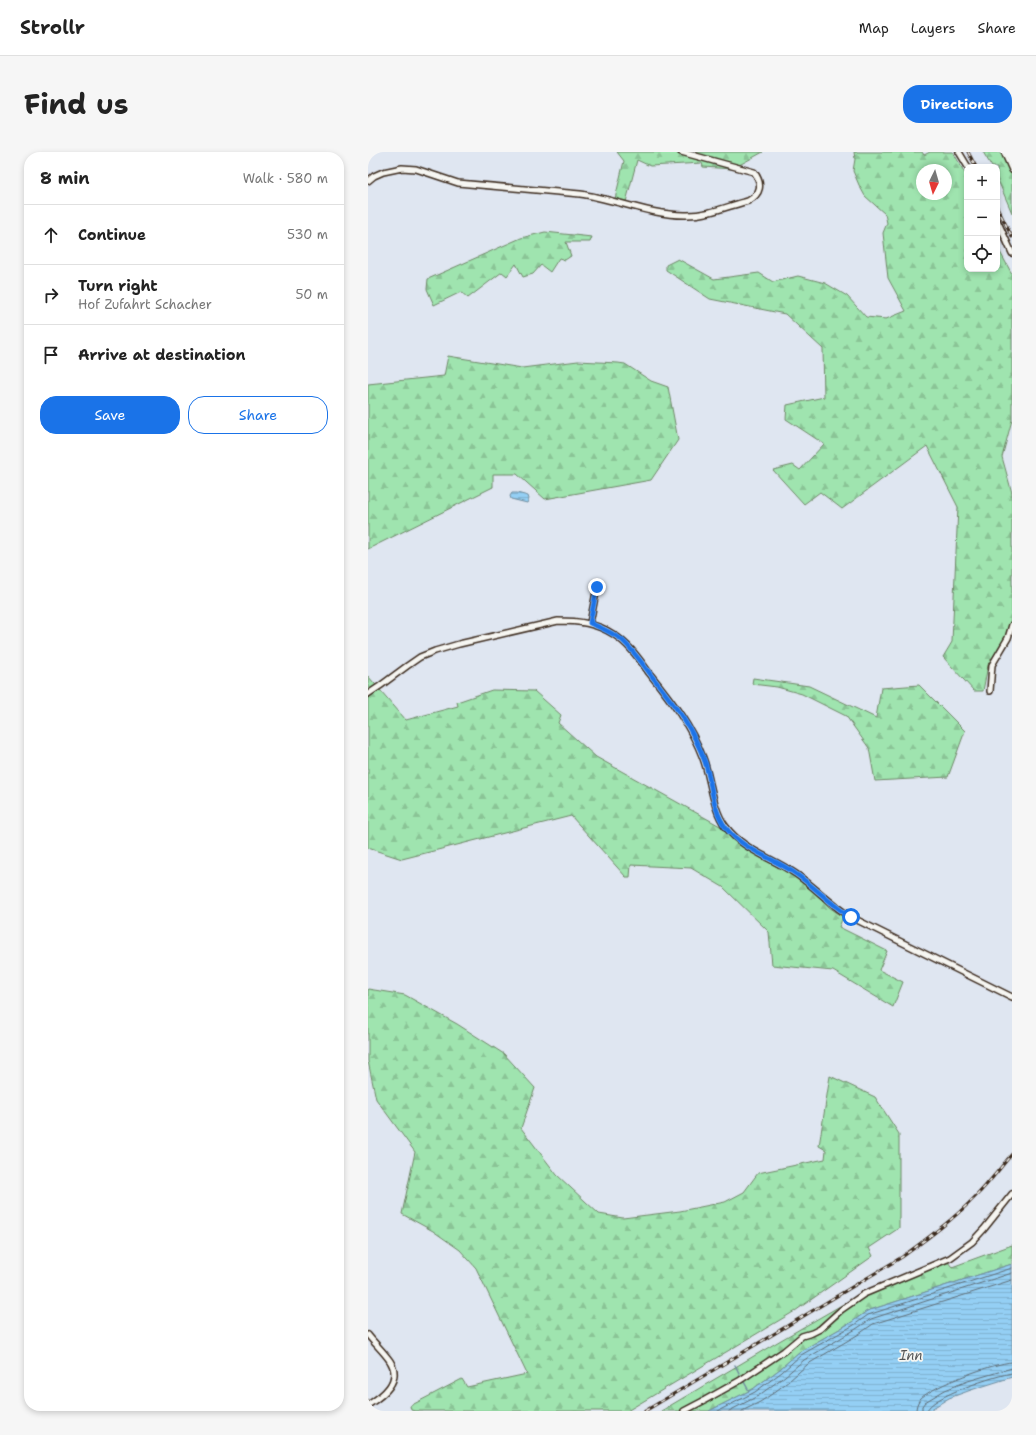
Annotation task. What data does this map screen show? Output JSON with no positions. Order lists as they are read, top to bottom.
{
  "water": ["Inn"],
  "north": "bottom",
  "page": {
    "header": "Strollr",
    "nav": ["Map", "Layers", "Share"],
    "title": "Find us",
    "buttons": [
      "Directions",
      ["Save", "Share"]
    ],
    "heading": ["8 min", "Walk · 580 m"],
    "map_buttons": ["+", "−"],
    "list": [
      ["Continue", "530 m"],
      ["Turn right", "Hof Zufahrt Schacher", "50 m"],
      "Arrive at destination"
    ]
  }
}
